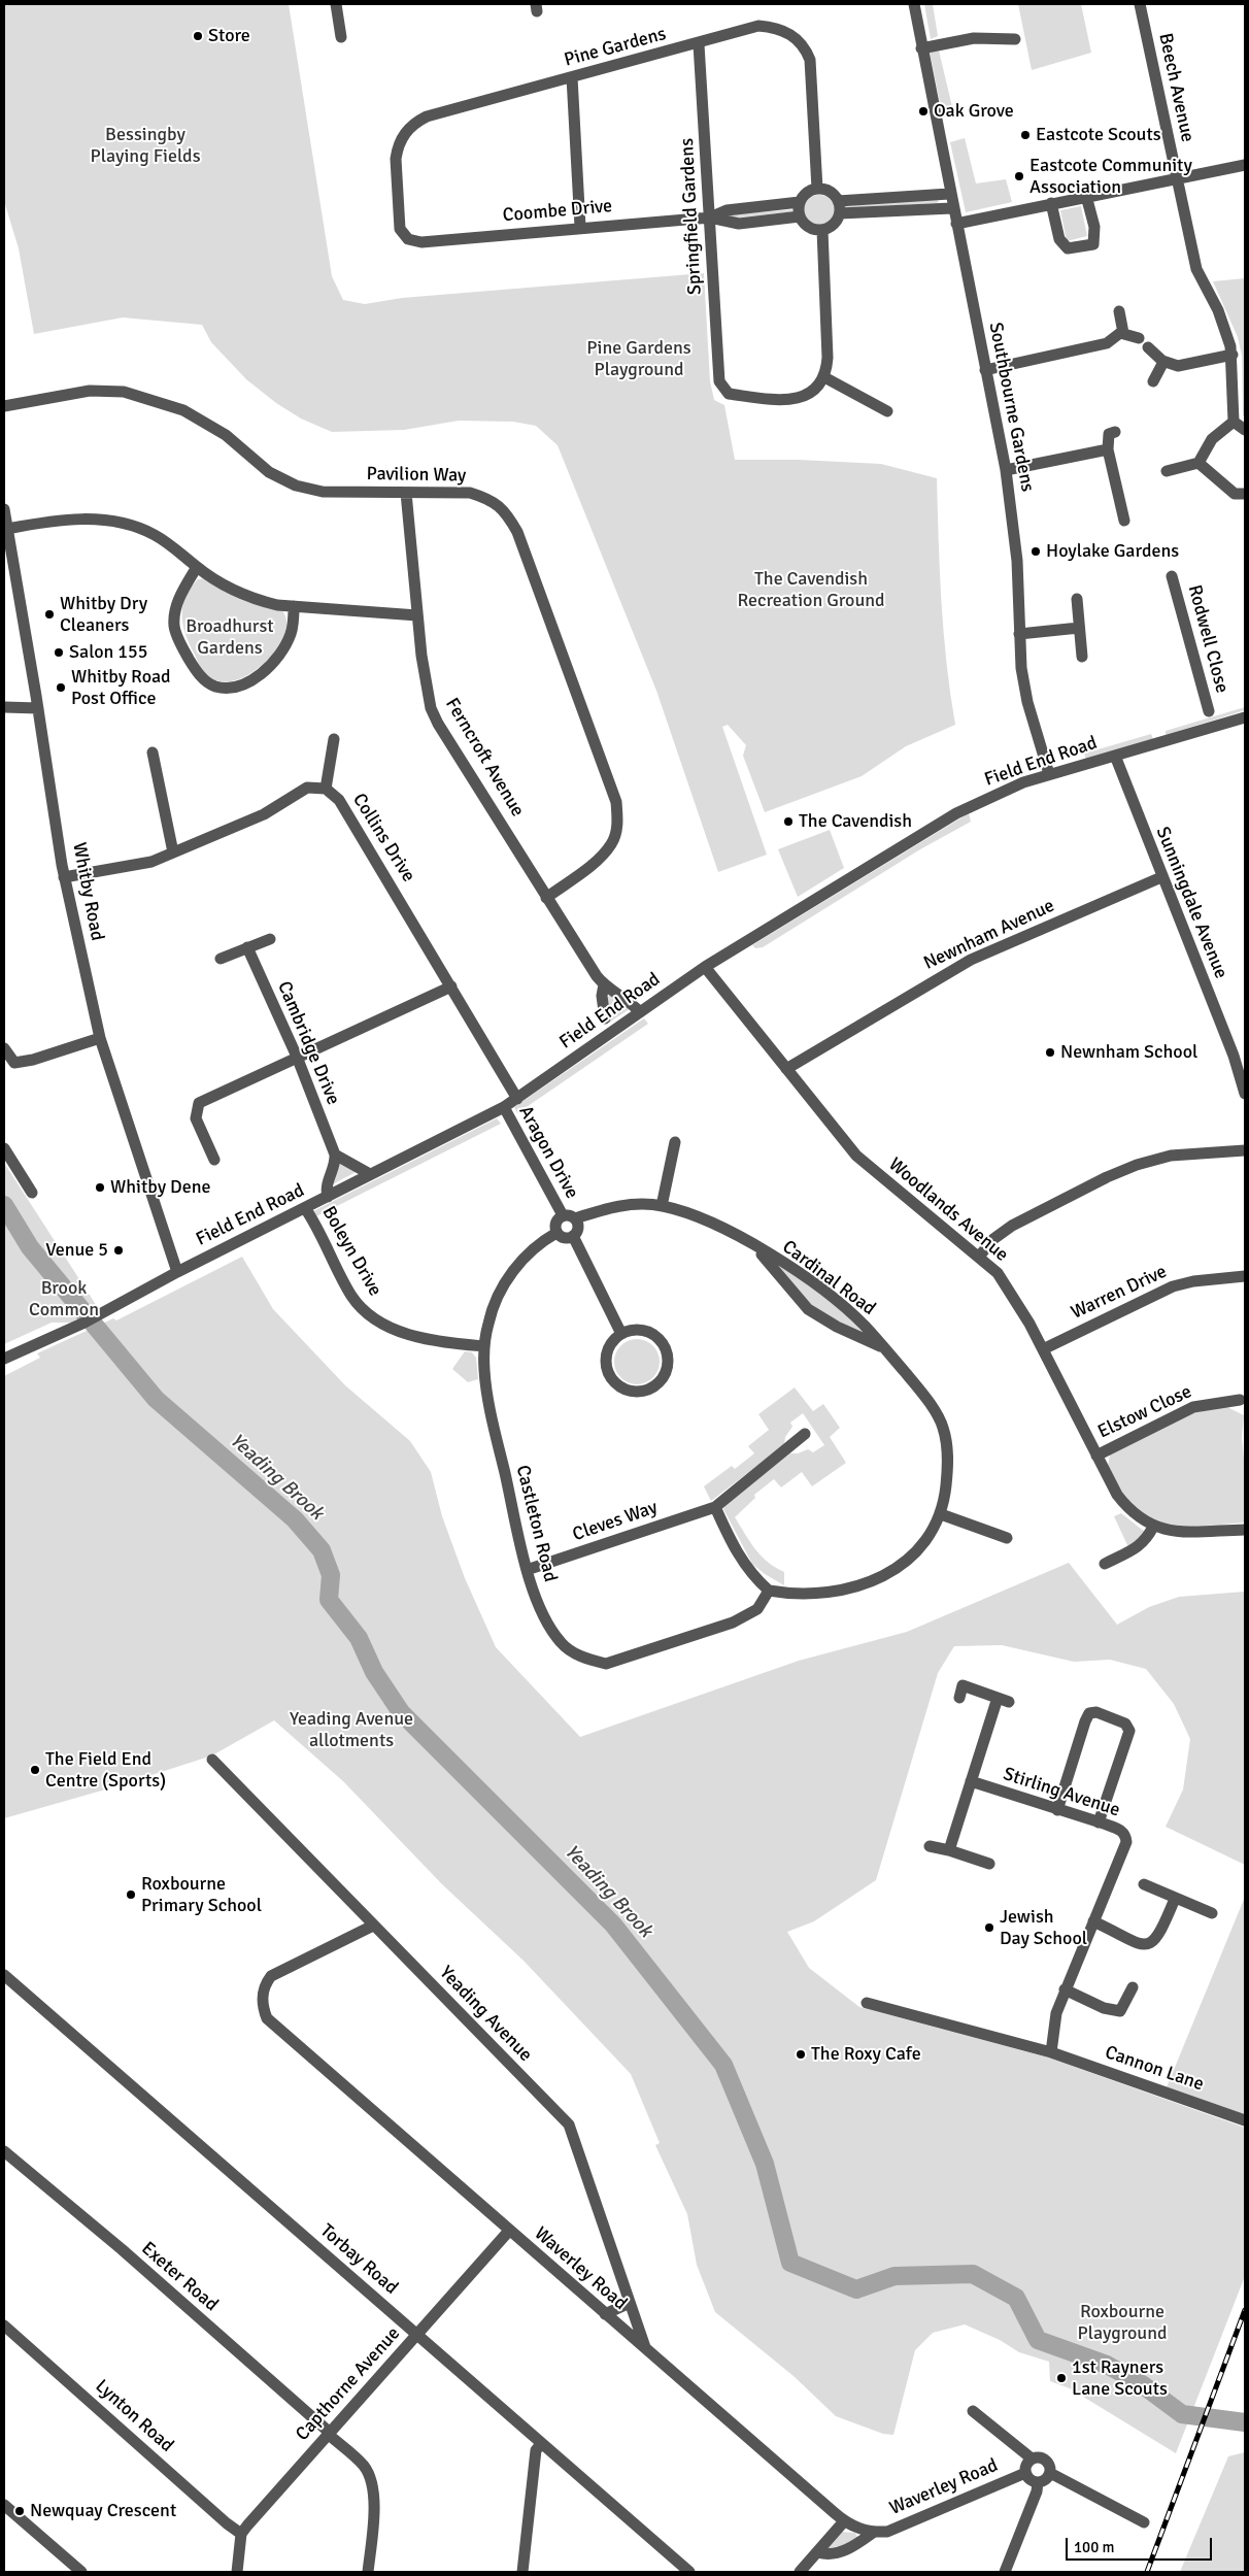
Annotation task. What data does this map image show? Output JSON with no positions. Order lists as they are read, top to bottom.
{
  "streets": {
    "street": [
      "Pine Gardens",
      "Beech Avenue",
      "Coombe Drive",
      "Springfield Gardens",
      "Southbourne Gardens",
      "Pavilion Way",
      "Rodwell Close",
      "Ferncroft Avenue",
      "Field End Road",
      "Collins Drive",
      "Whitby Road",
      "Sunningdale Avenue",
      "Newnham Avenue",
      "Cambridge Drive",
      "Aragon Drive",
      "Woodlands Avenue",
      "Boleyn Drive",
      "Cardinal Road",
      "Warren Drive",
      "Elstow Close",
      "Cleves Way",
      "Castleton Road",
      "Stirling Avenue",
      "Yeading Avenue",
      "Cannon Lane",
      "Torbay Road",
      "Waverley Road",
      "Exeter Road",
      "Capthorne Avenue",
      "Lynton Road"
    ]
  },
  "crossings": [
    ["Pine Gardens", "Coombe Drive"],
    ["Pine Gardens", "Springfield Gardens"],
    ["Coombe Drive", "Springfield Gardens"],
    ["Southbourne Gardens", "Field End Road"],
    ["Pavilion Way", "Ferncroft Avenue"],
    ["Ferncroft Avenue", "Field End Road"],
    ["Field End Road", "Collins Drive"],
    ["Field End Road", "Whitby Road"],
    ["Field End Road", "Sunningdale Avenue"],
    ["Field End Road", "Aragon Drive"],
    ["Field End Road", "Woodlands Avenue"],
    ["Field End Road", "Boleyn Drive"],
    ["Collins Drive", "Whitby Road"],
    ["Sunningdale Avenue", "Newnham Avenue"],
    ["Newnham Avenue", "Woodlands Avenue"],
    ["Aragon Drive", "Cardinal Road"],
    ["Aragon Drive", "Castleton Road"],
    ["Woodlands Avenue", "Warren Drive"],
    ["Woodlands Avenue", "Elstow Close"],
    ["Boleyn Drive", "Castleton Road"],
    ["Cardinal Road", "Castleton Road"],
    ["Cleves Way", "Castleton Road"],
    ["Stirling Avenue", "Cannon Lane"],
    ["Yeading Avenue", "Waverley Road"],
    ["Torbay Road", "Capthorne Avenue"],
    ["Waverley Road", "Capthorne Avenue"],
    ["Exeter Road", "Capthorne Avenue"],
    ["Capthorne Avenue", "Lynton Road"]
  ],
  "water": ["Yeading Brook"],
  "parks": [
    "Bessingby Playing Fields",
    "Pine Gardens Playground",
    "The Cavendish Recreation Ground",
    "Broadhurst Gardens",
    "Brook Common",
    "Yeading Avenue allotments",
    "Roxbourne Playground"
  ],
  "places": [
    "Store",
    "Oak Grove",
    "Eastcote Scouts",
    "Eastcote Community Association",
    "Hoylake Gardens",
    "Whitby Dry Cleaners",
    "Salon 155",
    "Whitby Road Post Office",
    "The Cavendish",
    "Newnham School",
    "Whitby Dene",
    "Venue 5",
    "The Field End Centre (Sports)",
    "Roxbourne Primary School",
    "Jewish Day School",
    "The Roxy Cafe",
    "1st Rayners Lane Scouts",
    "Newquay Crescent"
  ],
  "scale_bar": "100 m"
}
